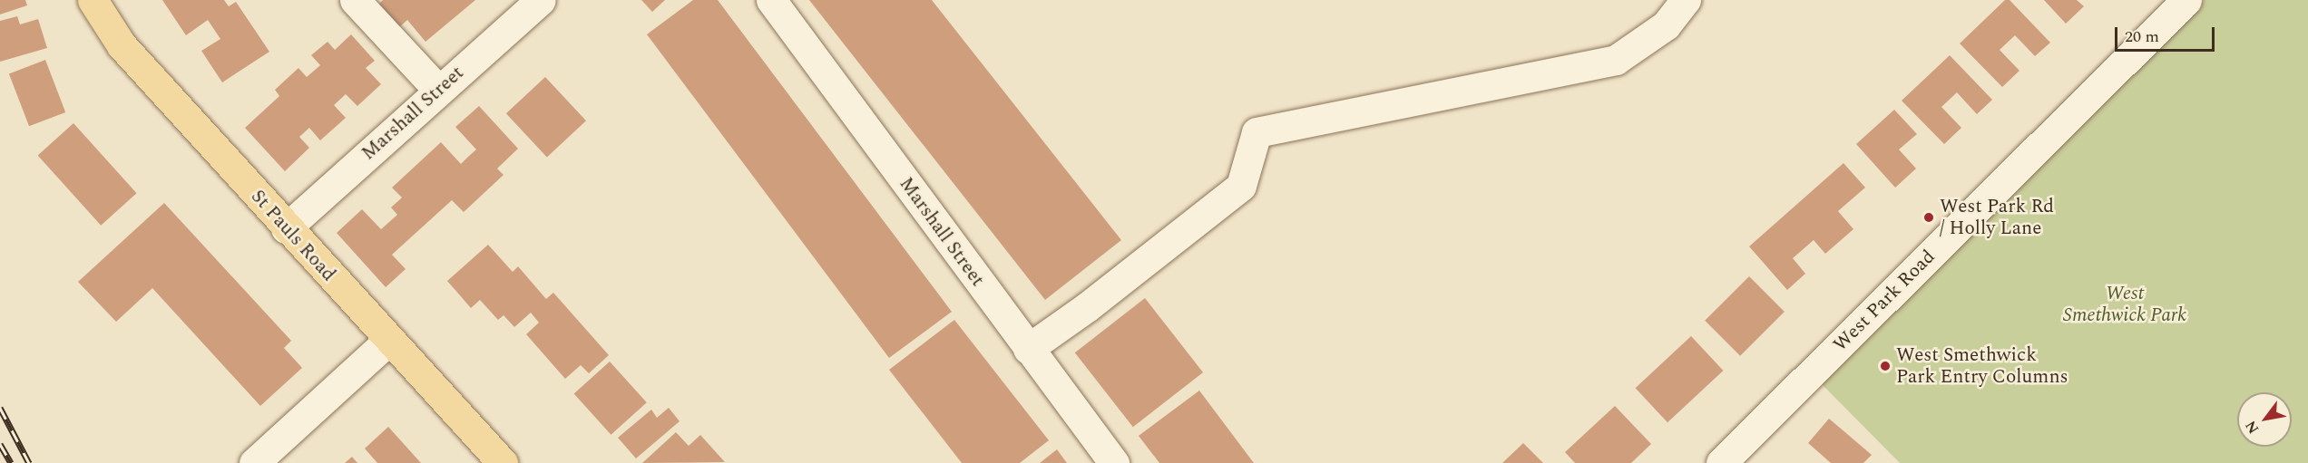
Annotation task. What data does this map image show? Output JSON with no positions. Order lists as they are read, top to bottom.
{
  "streets": {
    "main road": ["St Pauls Road"],
    "street": ["Marshall Street", "West Park Road"]
  },
  "crossings": [
    ["Marshall Street", "St Pauls Road"]
  ],
  "parks": ["West Smethwick Park"],
  "places": ["West Park Rd / Holly Lane", "West Smethwick Park Entry Columns"],
  "scale_bar": "20 m",
  "north": "bottom left"
}
